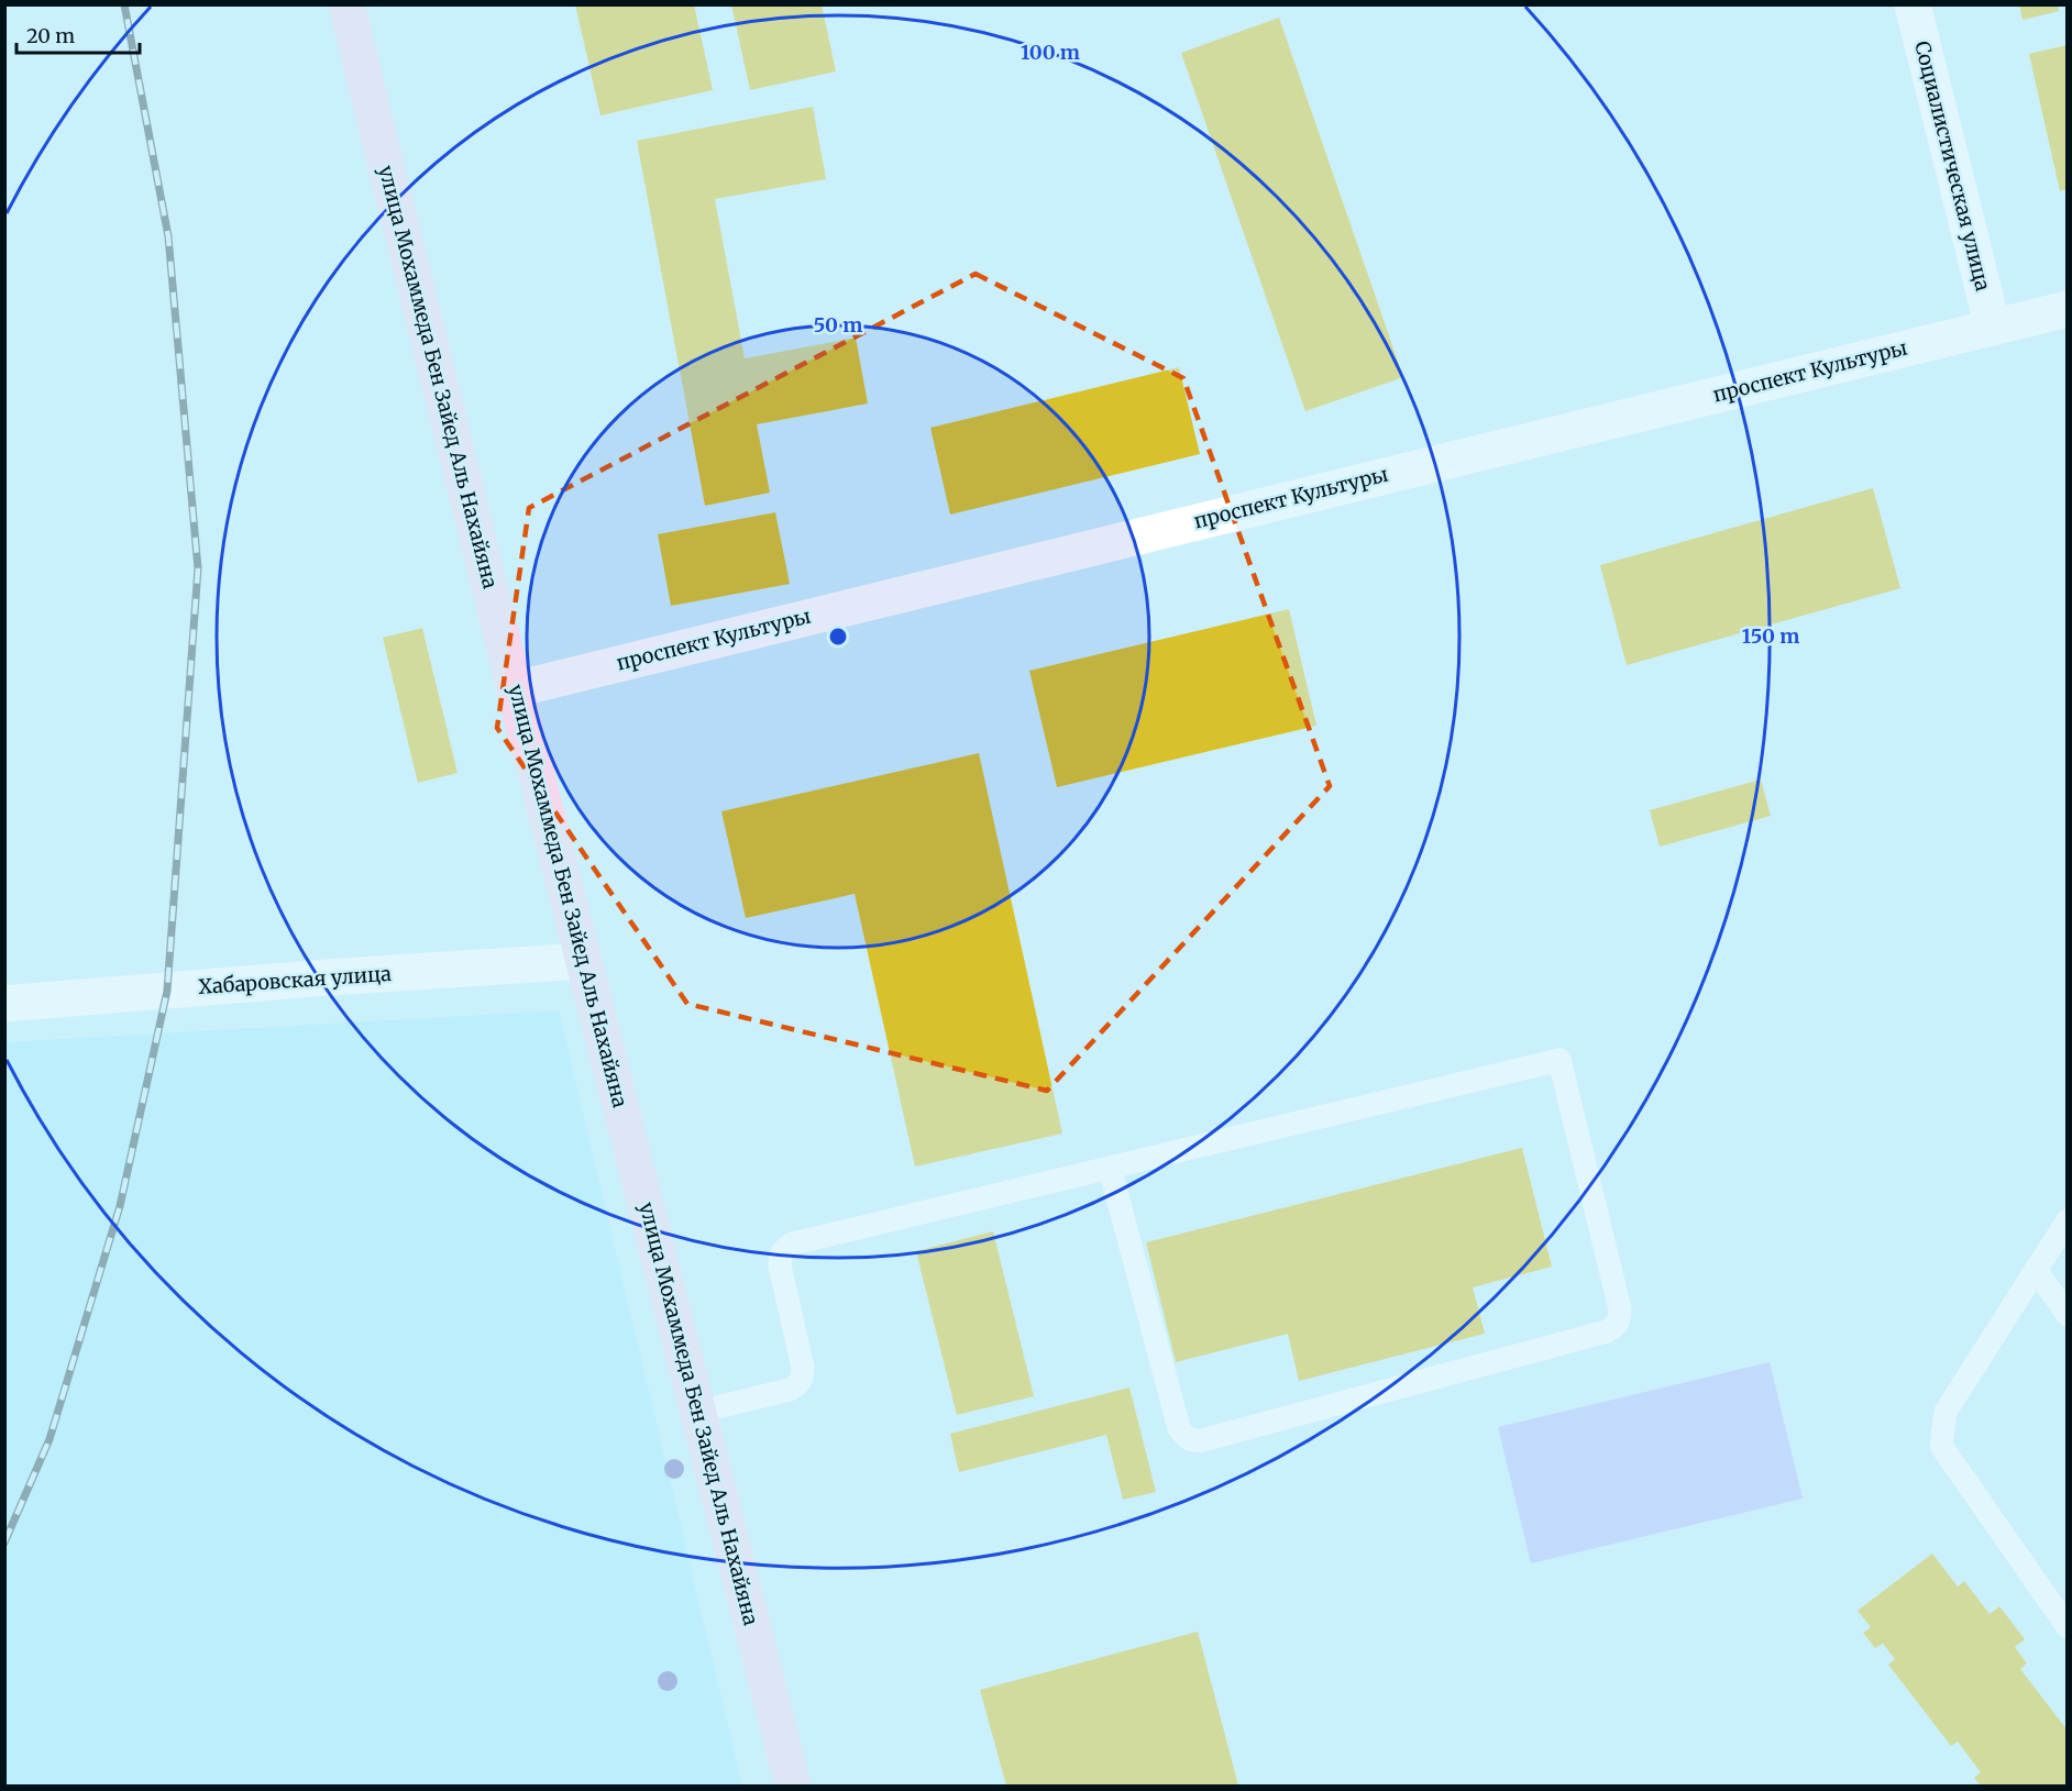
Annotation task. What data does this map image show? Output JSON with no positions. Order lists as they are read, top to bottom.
{
  "streets": {
    "main road": ["улица Мохаммеда Бен Зайед Аль Нахайяна"],
    "street": ["Социалистическая улица", "проспект Культуры", "Хабаровская улица"]
  },
  "crossings": [
    ["Социалистическая улица", "проспект Культуры"],
    ["проспект Культуры", "улица Мохаммеда Бен Зайед Аль Нахайяна"],
    ["улица Мохаммеда Бен Зайед Аль Нахайяна", "Хабаровская улица"]
  ],
  "scale_bar": "20 m",
  "rings": ["100 m", "50 m", "150 m"]
}
